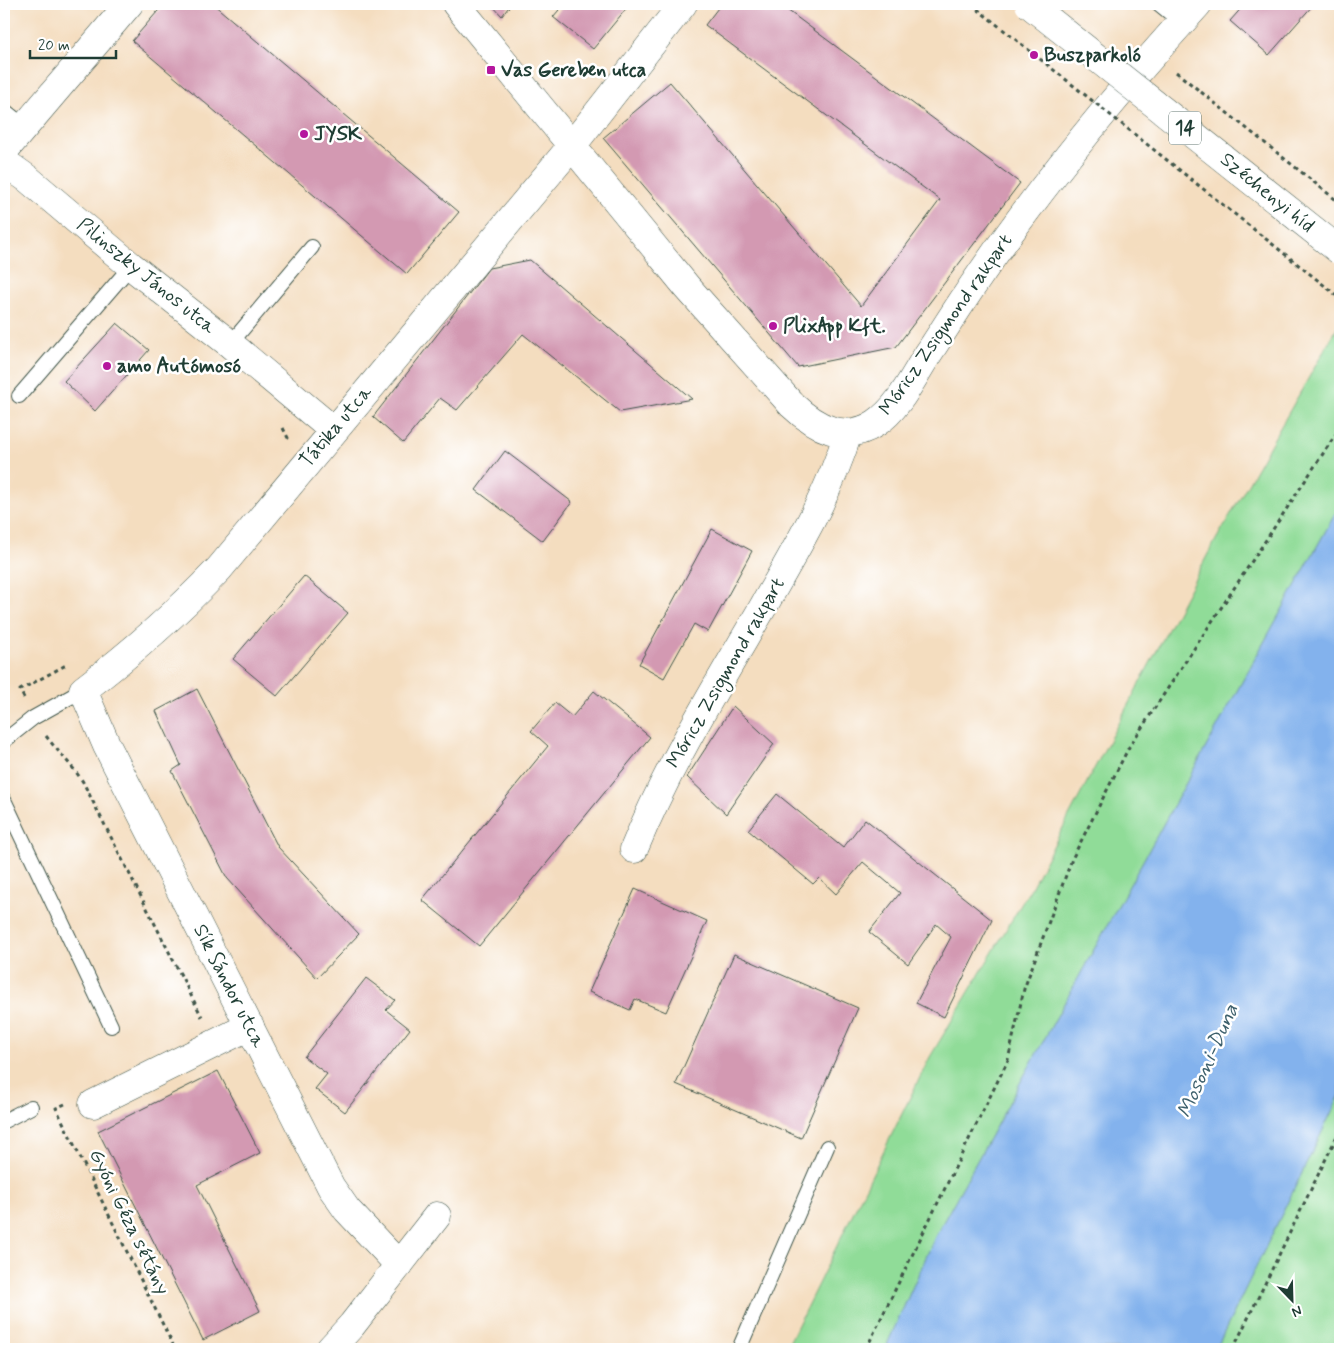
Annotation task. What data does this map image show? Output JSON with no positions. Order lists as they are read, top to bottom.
{
  "streets": {
    "street": [
      "14",
      "Széchenyi híd",
      "Pilinszky János utca",
      "Móricz Zsigmond rakpart",
      "Tátika utca",
      "Sík Sándor utca"
    ],
    "path": ["Gyóni Géza sétány"]
  },
  "crossings": [
    ["Pilinszky János utca", "Tátika utca"],
    ["Tátika utca", "Sík Sándor utca"]
  ],
  "water": ["Mosoni-Duna"],
  "places": {
    "other": [
      "Buszparkoló",
      "JYSK",
      "PlixApp Kft.",
      "amo Autómosó"
    ],
    "transit": ["Vas Gereben utca"]
  },
  "scale_bar": "20 m",
  "north": "bottom right"
}
